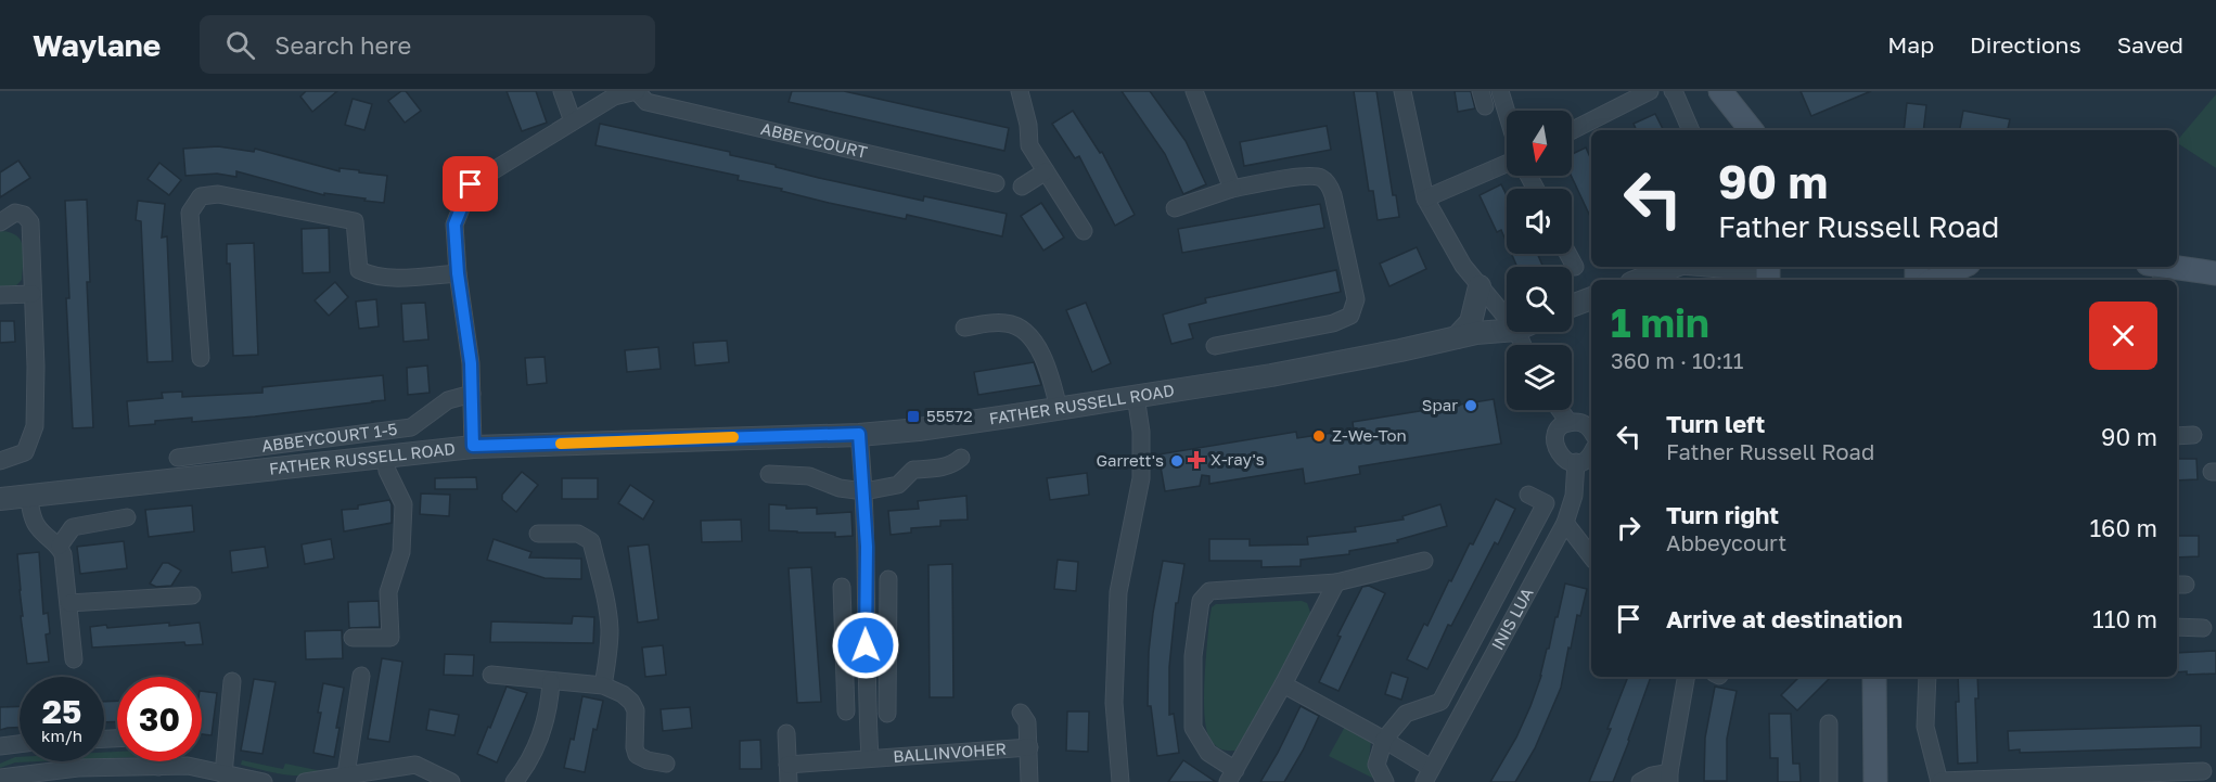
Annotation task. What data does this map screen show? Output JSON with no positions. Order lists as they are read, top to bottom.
{
  "streets": {
    "street": [
      "ABBEYCOURT",
      "FATHER RUSSELL ROAD",
      "ABBEYCOURT 1-5",
      "INIS LUA",
      "BALLINVOHER"
    ]
  },
  "crossings": [
    ["ABBEYCOURT", "FATHER RUSSELL ROAD"],
    ["ABBEYCOURT", "ABBEYCOURT 1-5"],
    ["FATHER RUSSELL ROAD", "BALLINVOHER"]
  ],
  "places": {
    "other": ["Spar", "Z-We-Ton", "Garrett's"],
    "transit": ["55572"],
    "health": ["X-ray's"]
  },
  "north": "bottom",
  "page": {
    "header": "Waylane",
    "search": "Search here",
    "nav": ["Map", "Directions", "Saved"],
    "turn": ["90 m", "Father Russell Road"],
    "heading": ["1 min", "360 m · 10:11"],
    "list": [
      {
        "name": "Turn left",
        "note": "Father Russell Road",
        "value": "90 m"
      },
      {
        "name": "Turn right",
        "note": "Abbeycourt",
        "value": "160 m"
      },
      {
        "name": "Arrive at destination",
        "value": "110 m"
      }
    ],
    "speed": "25 km/h",
    "limit": "30"
  }
}
